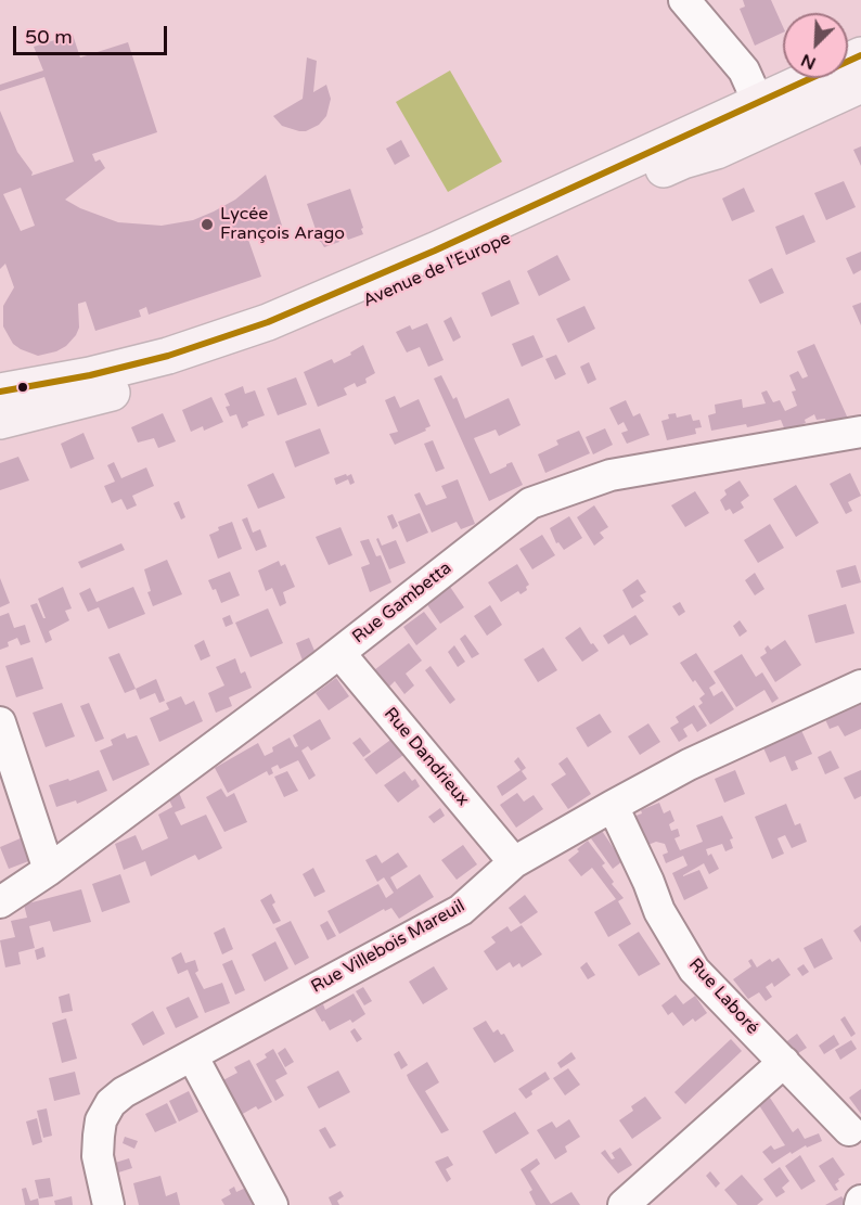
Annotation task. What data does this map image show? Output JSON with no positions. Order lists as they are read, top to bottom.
{
  "streets": {
    "main road": ["Avenue de l'Europe"],
    "street": [
      "Rue Gambetta",
      "Rue Dandrieux",
      "Rue Villebois Mareuil",
      "Rue Laboré"
    ]
  },
  "crossings": [
    ["Rue Gambetta", "Rue Dandrieux"],
    ["Rue Dandrieux", "Rue Villebois Mareuil"],
    ["Rue Villebois Mareuil", "Rue Laboré"]
  ],
  "places": ["Lycée François Arago"],
  "scale_bar": "50 m",
  "north": "bottom left"
}
